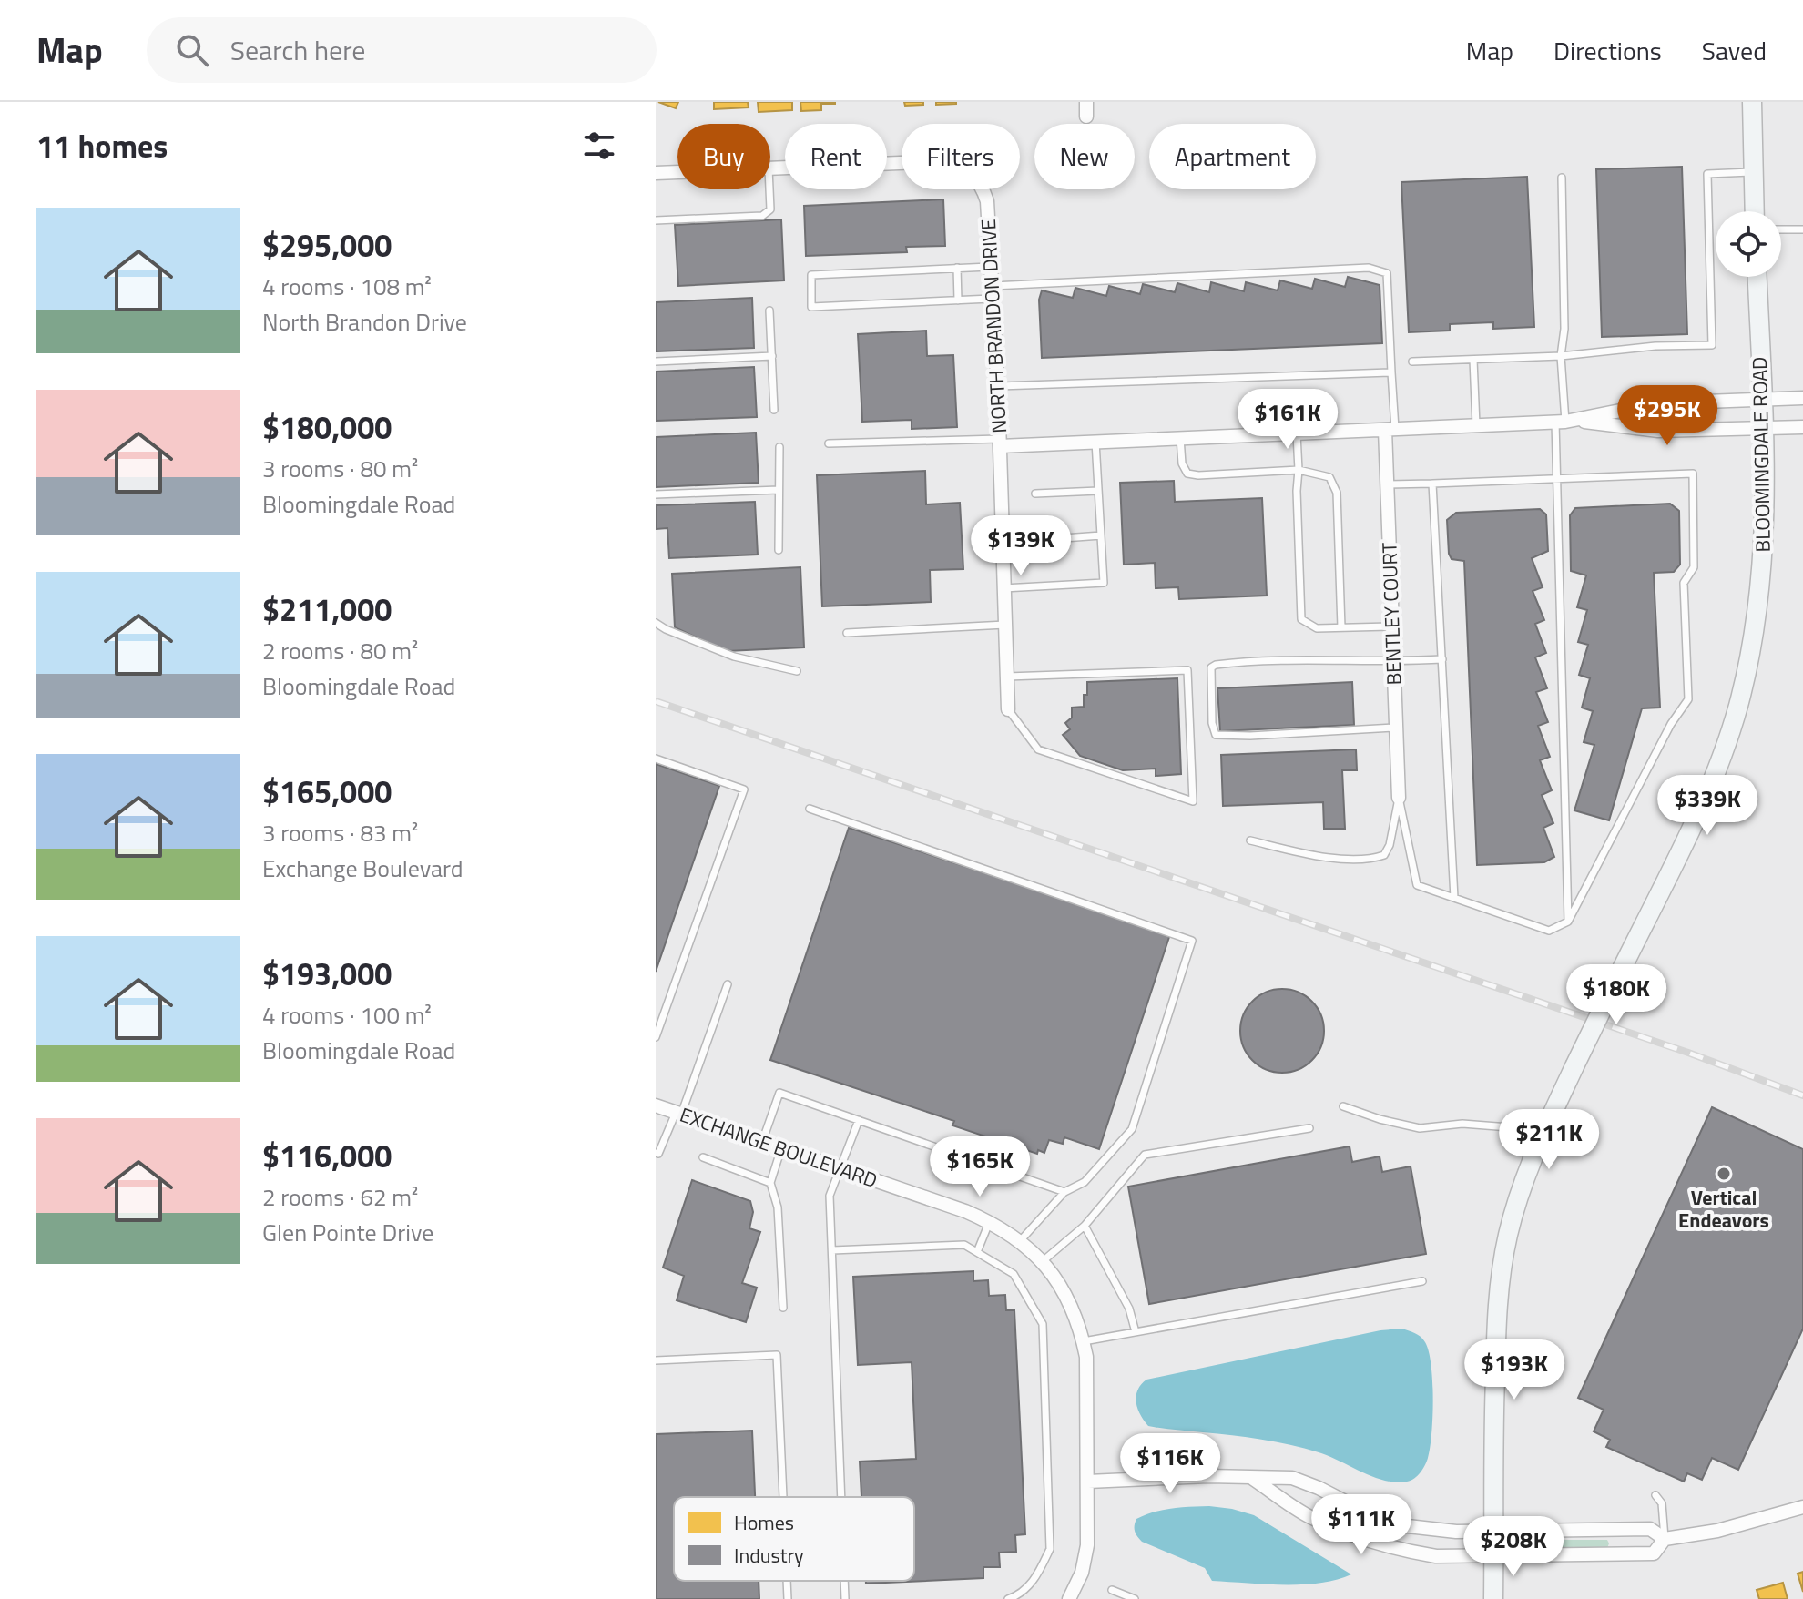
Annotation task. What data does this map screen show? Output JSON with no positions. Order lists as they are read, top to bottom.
{
  "streets": {
    "main road": ["BLOOMINGDALE ROAD"],
    "street": ["NORTH BRANDON DRIVE", "BENTLEY COURT", "EXCHANGE BOULEVARD"]
  },
  "crossings": [
    ["NORTH BRANDON DRIVE", "BLOOMINGDALE ROAD"],
    ["NORTH BRANDON DRIVE", "BENTLEY COURT"]
  ],
  "places": ["Vertical Endeavors"],
  "legend": ["Homes", "Industry"],
  "page": {
    "header": "Map",
    "search": "Search here",
    "nav": ["Map", "Directions", "Saved"],
    "heading": "11 homes",
    "chip": [
      "Buy",
      "Rent",
      "Filters",
      "New",
      "Apartment"
    ],
    "list": [
      {
        "name": "$295,000",
        "note": "4 rooms · 108 m² · North Brandon Drive"
      },
      {
        "name": "$180,000",
        "note": "3 rooms · 80 m² · Bloomingdale Road"
      },
      {
        "name": "$211,000",
        "note": "2 rooms · 80 m² · Bloomingdale Road"
      },
      {
        "name": "$165,000",
        "note": "3 rooms · 83 m² · Exchange Boulevard"
      },
      {
        "name": "$193,000",
        "note": "4 rooms · 100 m² · Bloomingdale Road"
      },
      {
        "name": "$116,000",
        "note": "2 rooms · 62 m² · Glen Pointe Drive"
      }
    ],
    "price": [
      "$295K",
      "$161K",
      "$139K",
      "$339K",
      "$180K",
      "$211K",
      "$165K",
      "$193K",
      "$116K",
      "$111K",
      "$208K"
    ]
  }
}
